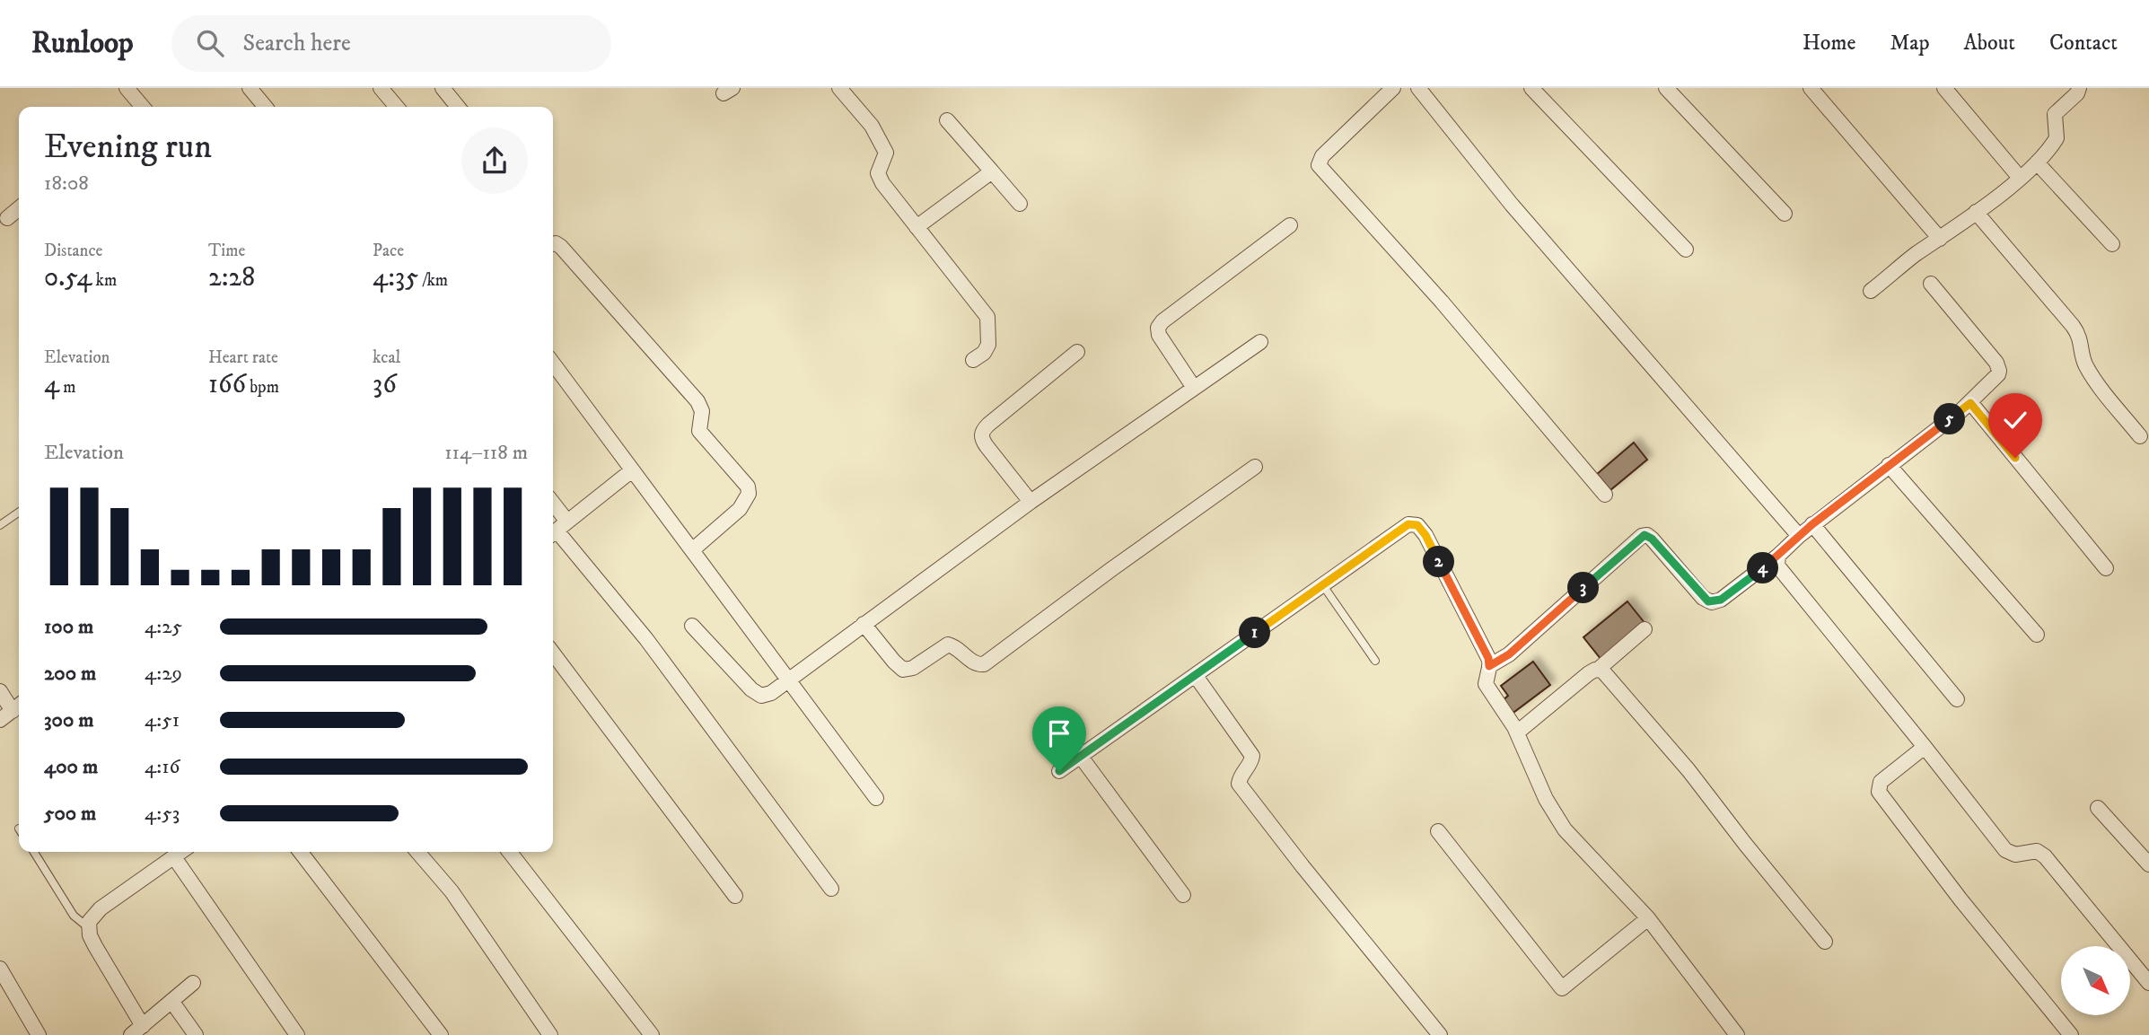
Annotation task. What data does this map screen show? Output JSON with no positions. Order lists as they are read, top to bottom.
{
  "north": "bottom right",
  "page": {
    "header": "Runloop",
    "search": "Search here",
    "nav": [
      "Home",
      "Map",
      "About",
      "Contact"
    ],
    "heading": ["Evening run", "18:08"],
    "stats": [
      ["Distance", "0.54 km"],
      ["Time", "2:28"],
      ["Pace", "4:35 /km"],
      ["Elevation", "4 m"],
      ["Heart rate", "166 bpm"],
      ["kcal", "36"]
    ],
    "pins": [
      "5",
      "2",
      "4",
      "3",
      "1"
    ],
    "chart": ["Elevation", "114–118 m"],
    "list": [
      {
        "name": "100 m",
        "note": "4:25"
      },
      {
        "name": "200 m",
        "note": "4:29"
      },
      {
        "name": "300 m",
        "note": "4:51"
      },
      {
        "name": "400 m",
        "note": "4:16"
      },
      {
        "name": "500 m",
        "note": "4:53"
      }
    ]
  }
}
